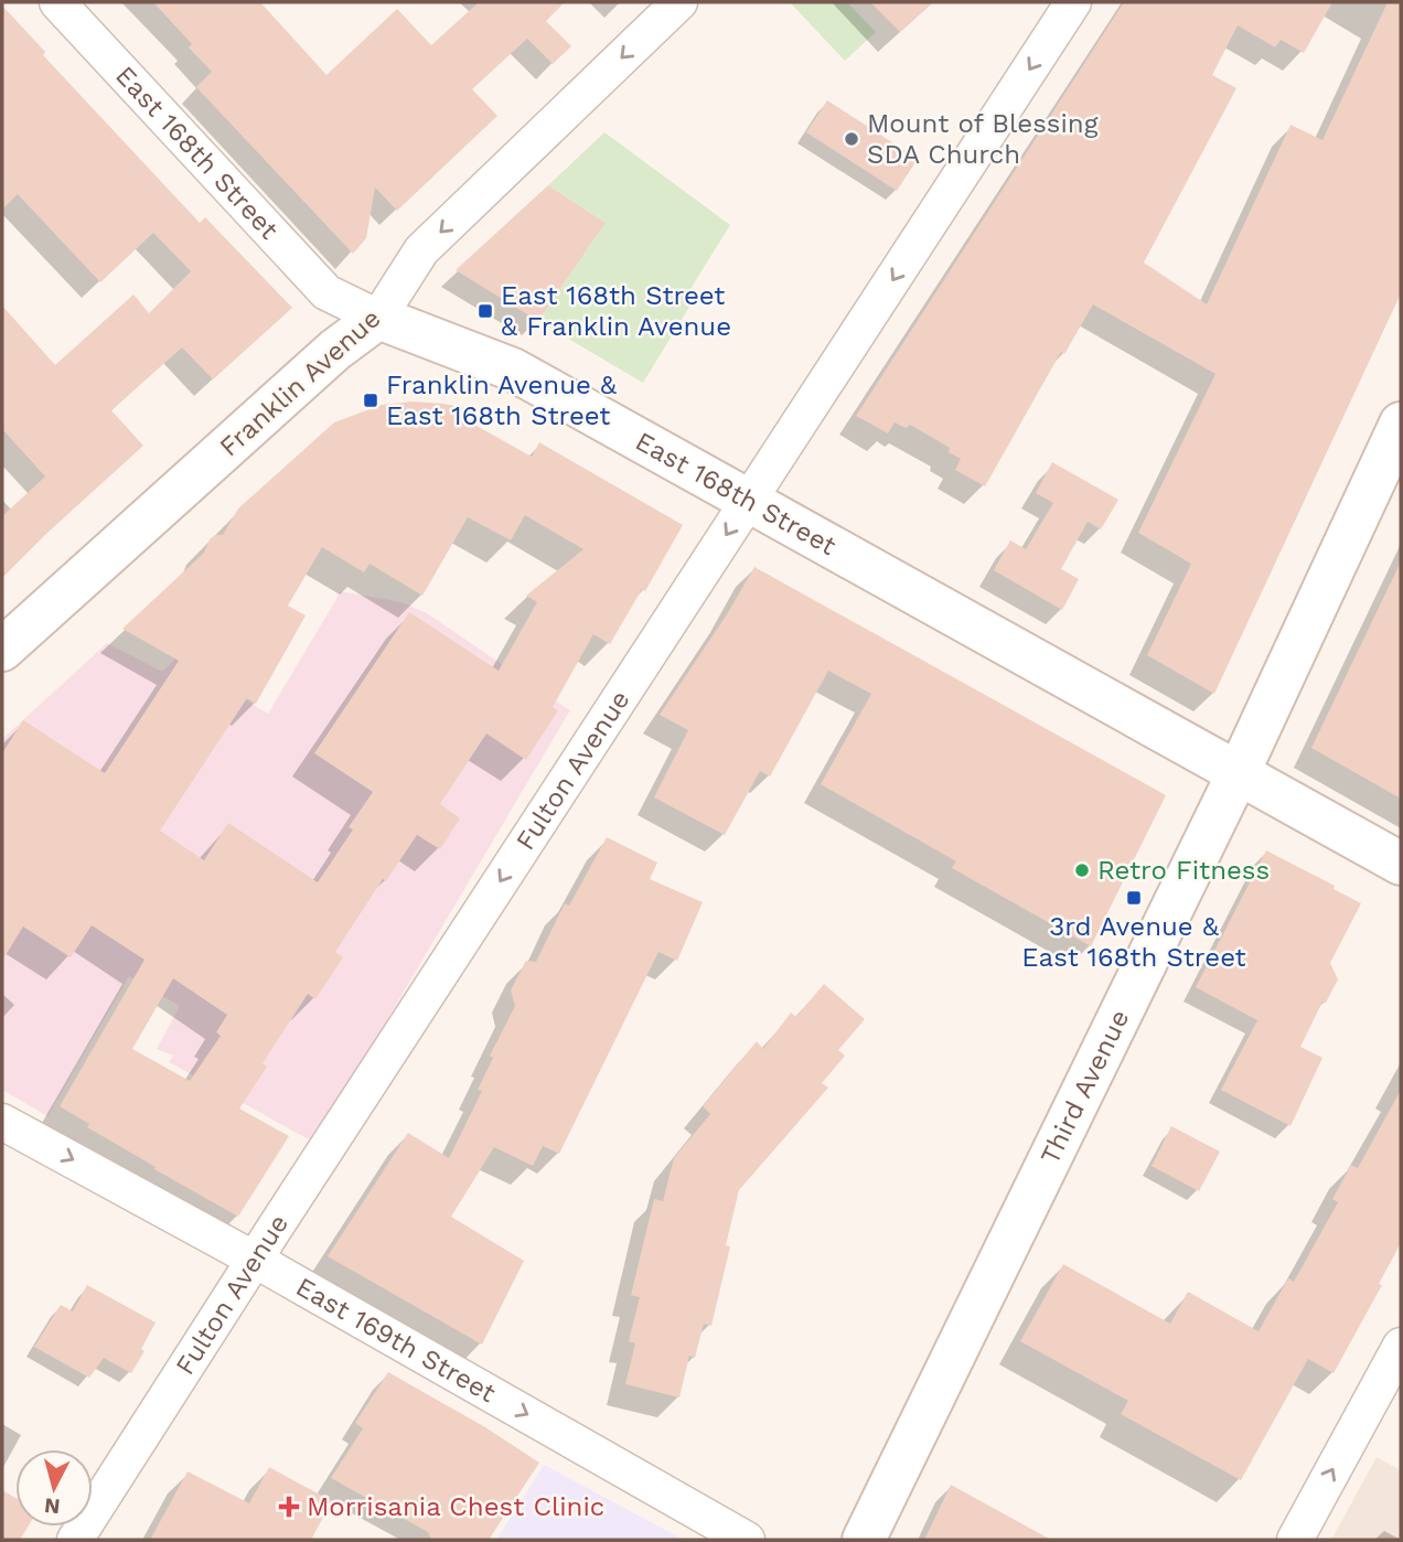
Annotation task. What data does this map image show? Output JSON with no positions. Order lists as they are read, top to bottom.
{
  "streets": {
    "street": [
      "East 168th Street",
      "Franklin Avenue",
      "Fulton Avenue",
      "Third Avenue",
      "East 169th Street"
    ]
  },
  "crossings": [
    ["East 168th Street", "Franklin Avenue"],
    ["East 168th Street", "Fulton Avenue"],
    ["East 168th Street", "Third Avenue"],
    ["Fulton Avenue", "East 169th Street"]
  ],
  "one_way": ["Franklin Avenue", "Fulton Avenue", "East 169th Street"],
  "places": {
    "other": ["Mount of Blessing SDA Church", "Retro Fitness"],
    "transit": ["East 168th Street & Franklin Avenue", "Franklin Avenue & East 168th Street", "3rd Avenue & East 168th Street"],
    "health": ["Morrisania Chest Clinic"]
  },
  "north": "bottom"
}
